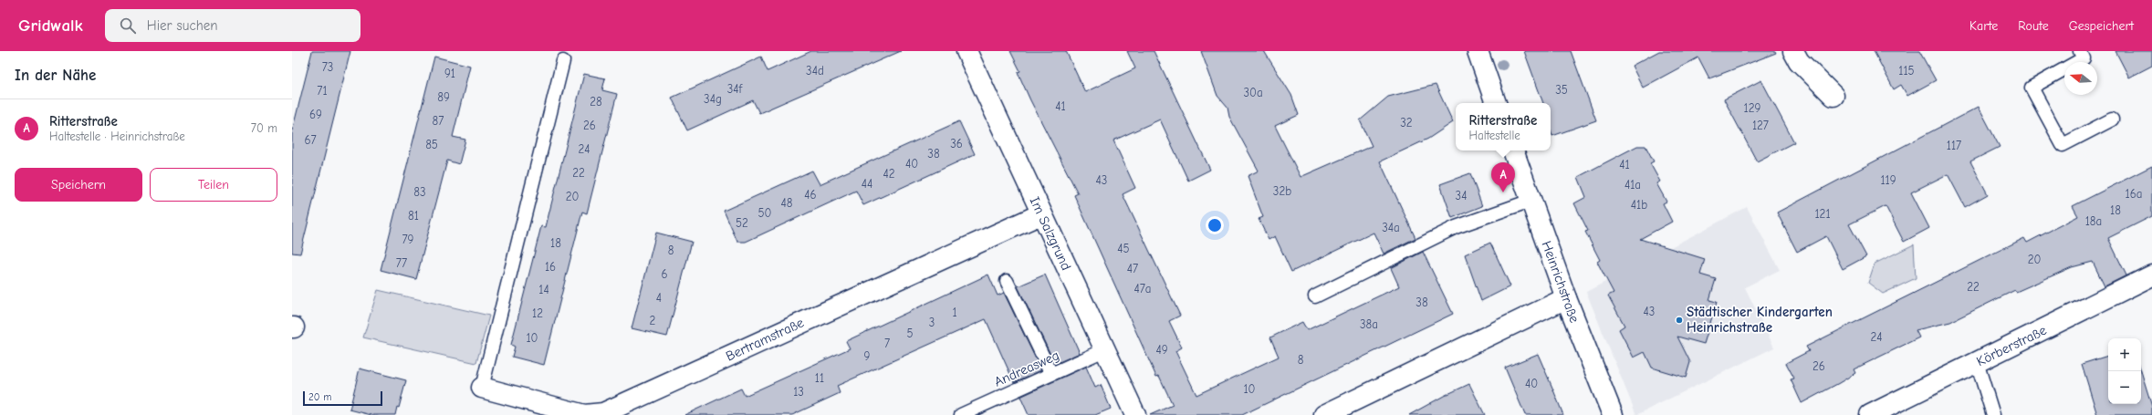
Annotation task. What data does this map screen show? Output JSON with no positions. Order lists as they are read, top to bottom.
{
  "streets": {
    "street": [
      "Im Salzgrund",
      "Heinrichstraße",
      "Bertramstraße",
      "Körberstraße"
    ],
    "lane": ["Andreasweg"]
  },
  "crossings": [
    ["Im Salzgrund", "Bertramstraße"],
    ["Im Salzgrund", "Andreasweg"]
  ],
  "places": ["Städtischer Kindergarten Heinrichstraße"],
  "house_numbers": [
    "73",
    "34d",
    "115",
    "91",
    "34f",
    "35",
    "71",
    "30a",
    "89",
    "34g",
    "28",
    "41",
    "129",
    "69",
    "87",
    "32",
    "26",
    "127",
    "67",
    "36",
    "85",
    "117",
    "24",
    "38",
    "40",
    "41",
    "22",
    "42",
    "43",
    "119",
    "44",
    "41a",
    "32b",
    "83",
    "16a",
    "46",
    "34",
    "20",
    "48",
    "41b",
    "18",
    "50",
    "121",
    "81",
    "18a",
    "52",
    "34a",
    "79",
    "18",
    "45",
    "8",
    "20",
    "77",
    "16",
    "47",
    "6",
    "22",
    "47a",
    "14",
    "4",
    "38",
    "43",
    "1",
    "12",
    "2",
    "3",
    "38a",
    "5",
    "24",
    "10",
    "7",
    "49",
    "9",
    "8",
    "26",
    "11",
    "40",
    "10",
    "13"
  ],
  "scale_bar": "20 m",
  "north": "left",
  "page": {
    "header": "Gridwalk",
    "search": "Hier suchen",
    "nav": ["Karte", "Route", "Gespeichert"],
    "heading": "In der Nähe",
    "list": [
      {
        "mark": "A",
        "name": "Ritterstraße",
        "note": "Haltestelle · Heinrichstraße",
        "value": "70 m"
      }
    ],
    "popup": ["Ritterstraße", "Haltestelle"],
    "buttons": ["Speichern", "Teilen"],
    "pins": "A",
    "map_buttons": ["+", "−"],
    "scale": "20 m"
  }
}
